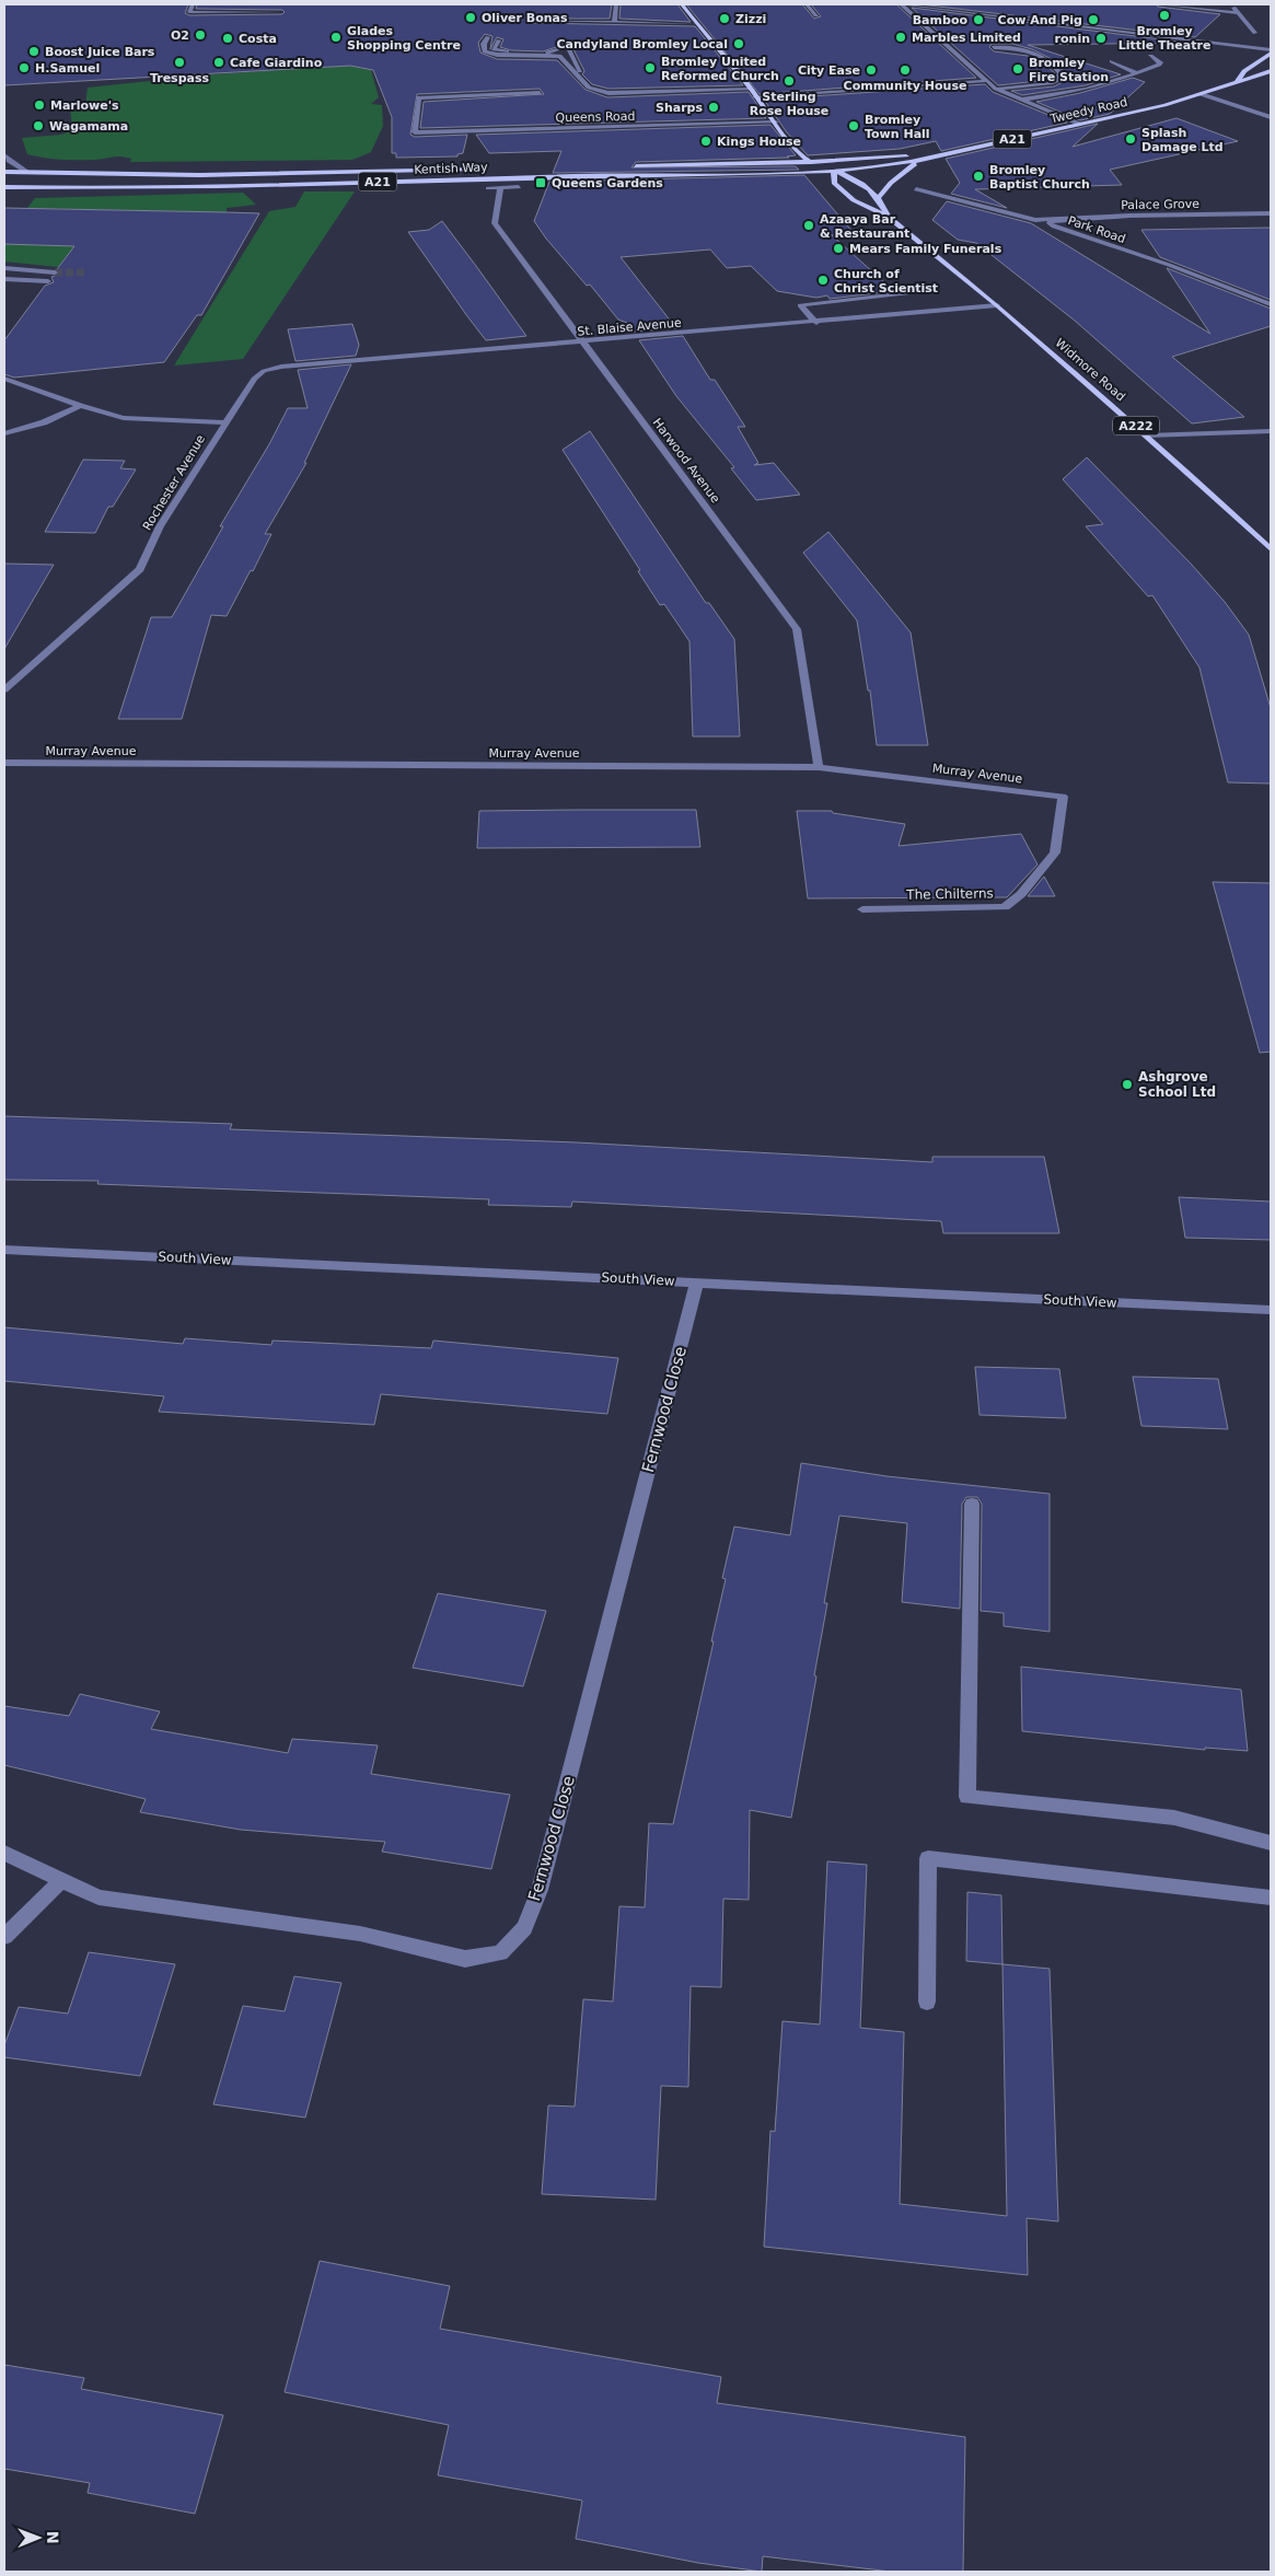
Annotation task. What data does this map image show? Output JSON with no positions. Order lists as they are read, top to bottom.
{
  "streets": {
    "main road": [
      "Tweedy Road",
      "A21",
      "Kentish Way",
      "Widmore Road",
      "A222"
    ],
    "street": [
      "Queens Road",
      "Palace Grove",
      "Park Road",
      "St. Blaise Avenue",
      "Harwood Avenue",
      "Rochester Avenue",
      "Murray Avenue",
      "The Chilterns",
      "South View",
      "Fernwood Close"
    ]
  },
  "crossings": [
    ["Tweedy Road", "A21"],
    ["Tweedy Road", "Kentish Way"],
    ["Tweedy Road", "Widmore Road"],
    ["Kentish Way", "Widmore Road"],
    ["Palace Grove", "Park Road"],
    ["St. Blaise Avenue", "Widmore Road"],
    ["St. Blaise Avenue", "Harwood Avenue"],
    ["St. Blaise Avenue", "Rochester Avenue"],
    ["Harwood Avenue", "Murray Avenue"],
    ["Murray Avenue", "The Chilterns"],
    ["South View", "Fernwood Close"]
  ],
  "places": {
    "other": [
      "Bromley Little Theatre",
      "Oliver Bonas",
      "Zizzi",
      "Bamboo",
      "Cow And Pig",
      "O2",
      "Glades Shopping Centre",
      "Marbles Limited",
      "Costa",
      "ronin",
      "Candyland Bromley Local",
      "Boost Juice Bars",
      "Trespass",
      "Cafe Giardino",
      "H.Samuel",
      "Bromley United Reformed Church",
      "Bromley Fire Station",
      "City Ease",
      "Community House",
      "Sterling Rose House",
      "Marlowe's",
      "Sharps",
      "Wagamama",
      "Bromley Town Hall",
      "Splash Damage Ltd",
      "Kings House",
      "Bromley Baptist Church",
      "Azaaya Bar & Restaurant",
      "Mears Family Funerals",
      "Church of Christ Scientist",
      "Ashgrove School Ltd"
    ],
    "transit": ["Queens Gardens"]
  },
  "north": "right"
}
